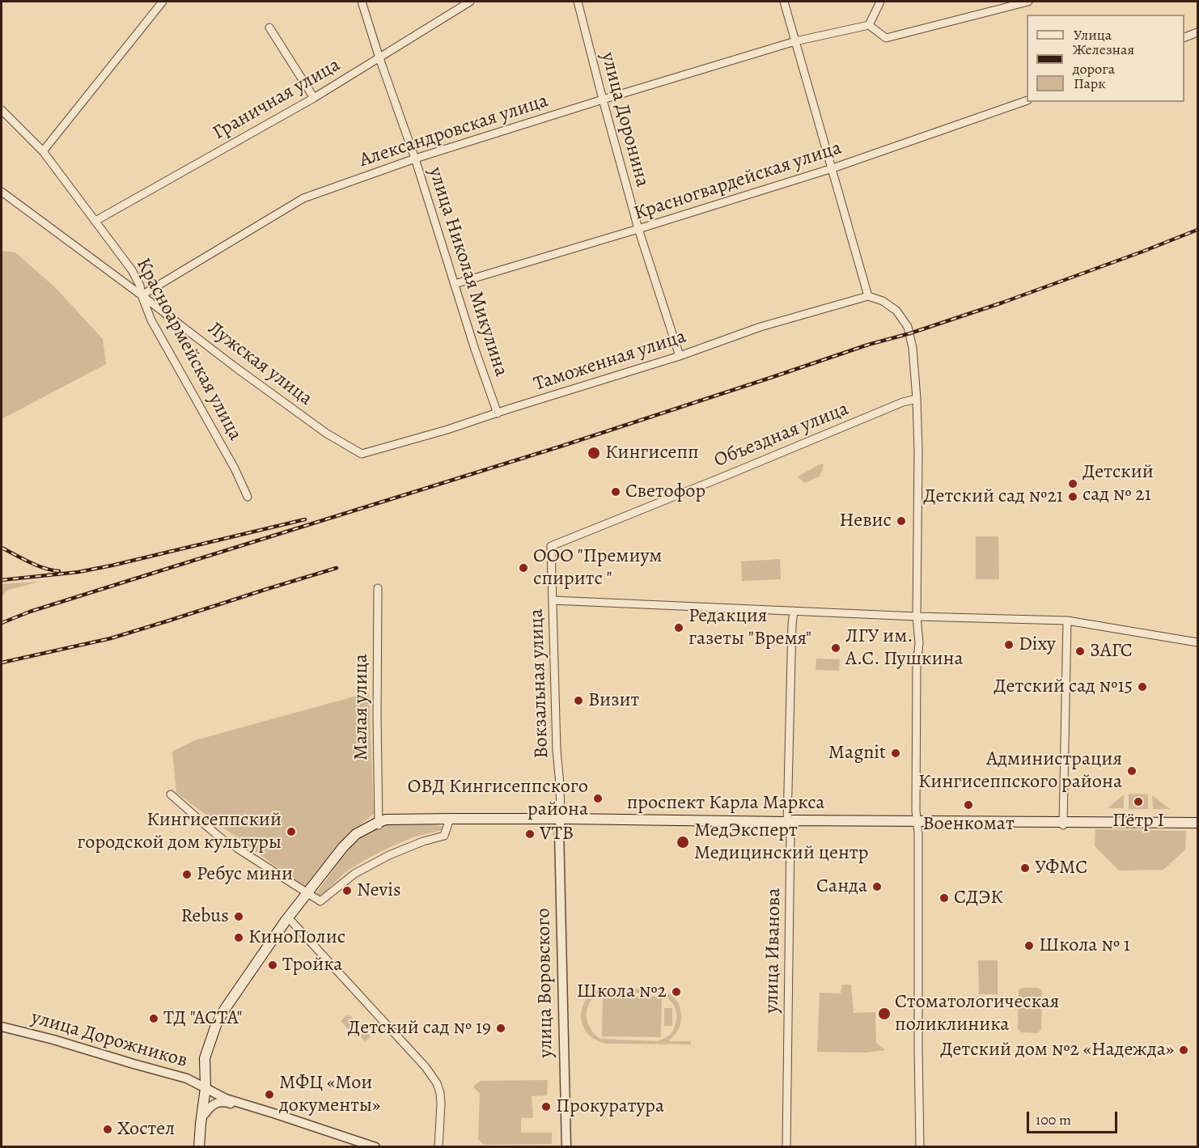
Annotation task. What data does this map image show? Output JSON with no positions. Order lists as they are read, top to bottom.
{
  "streets": {
    "main road": ["проспект Карла Маркса"],
    "street": [
      "Граничная улица",
      "улица Доронина",
      "Александровская улица",
      "Красногвардейская улица",
      "улица Николая Микулина",
      "Красноармейская улица",
      "Таможенная улица",
      "Лужская улица",
      "Объездная улица",
      "Вокзальная улица",
      "Малая улица",
      "улица Иванова",
      "улица Воровского",
      "улица Дорожников"
    ]
  },
  "crossings": [
    ["Граничная улица", "улица Николая Микулина"],
    ["Граничная улица", "Красноармейская улица"],
    ["улица Доронина", "Александровская улица"],
    ["улица Доронина", "Красногвардейская улица"],
    ["улица Доронина", "Таможенная улица"],
    ["Александровская улица", "улица Николая Микулина"],
    ["Александровская улица", "Красноармейская улица"],
    ["Александровская улица", "Лужская улица"],
    ["Красногвардейская улица", "улица Николая Микулина"],
    ["улица Николая Микулина", "Таможенная улица"],
    ["Красноармейская улица", "Лужская улица"],
    ["Таможенная улица", "Лужская улица"],
    ["Объездная улица", "Вокзальная улица"],
    ["Вокзальная улица", "проспект Карла Маркса"],
    ["Вокзальная улица", "улица Воровского"],
    ["Малая улица", "проспект Карла Маркса"],
    ["проспект Карла Маркса", "улица Иванова"],
    ["проспект Карла Маркса", "улица Воровского"],
    ["проспект Карла Маркса", "улица Дорожников"]
  ],
  "places": [
    "Кингисепп",
    "Детский сад № 21",
    "Светофор",
    "Детский сад №21",
    "Невис",
    "ООО \"Премиум спиритс \"",
    "Редакция газеты \"Время\"",
    "Dixy",
    "ЛГУ им. А.С. Пушкина",
    "ЗАГС",
    "Детский сад №15",
    "Визит",
    "Magnit",
    "Администрация Кингисеппского района",
    "ОВД Кингисеппского района",
    "Пётр I",
    "Военкомат",
    "Кингисеппский городской дом культуры",
    "VTB",
    "МедЭксперт Медицинский центр",
    "УФМС",
    "Ребус мини",
    "Санда",
    "Nevis",
    "СДЭК",
    "Rebus",
    "КиноПолис",
    "Школа № 1",
    "Тройка",
    "Школа №2",
    "Стоматологическая поликлиника",
    "ТД \"АСТА\"",
    "Детский сад № 19",
    "Детский дом №2 «Надежда»",
    "МФЦ «Мои документы»",
    "Прокуратура",
    "Хостел"
  ],
  "legend": ["Улица", "Железная дорога", "Парк"],
  "scale_bar": "100 m"
}
